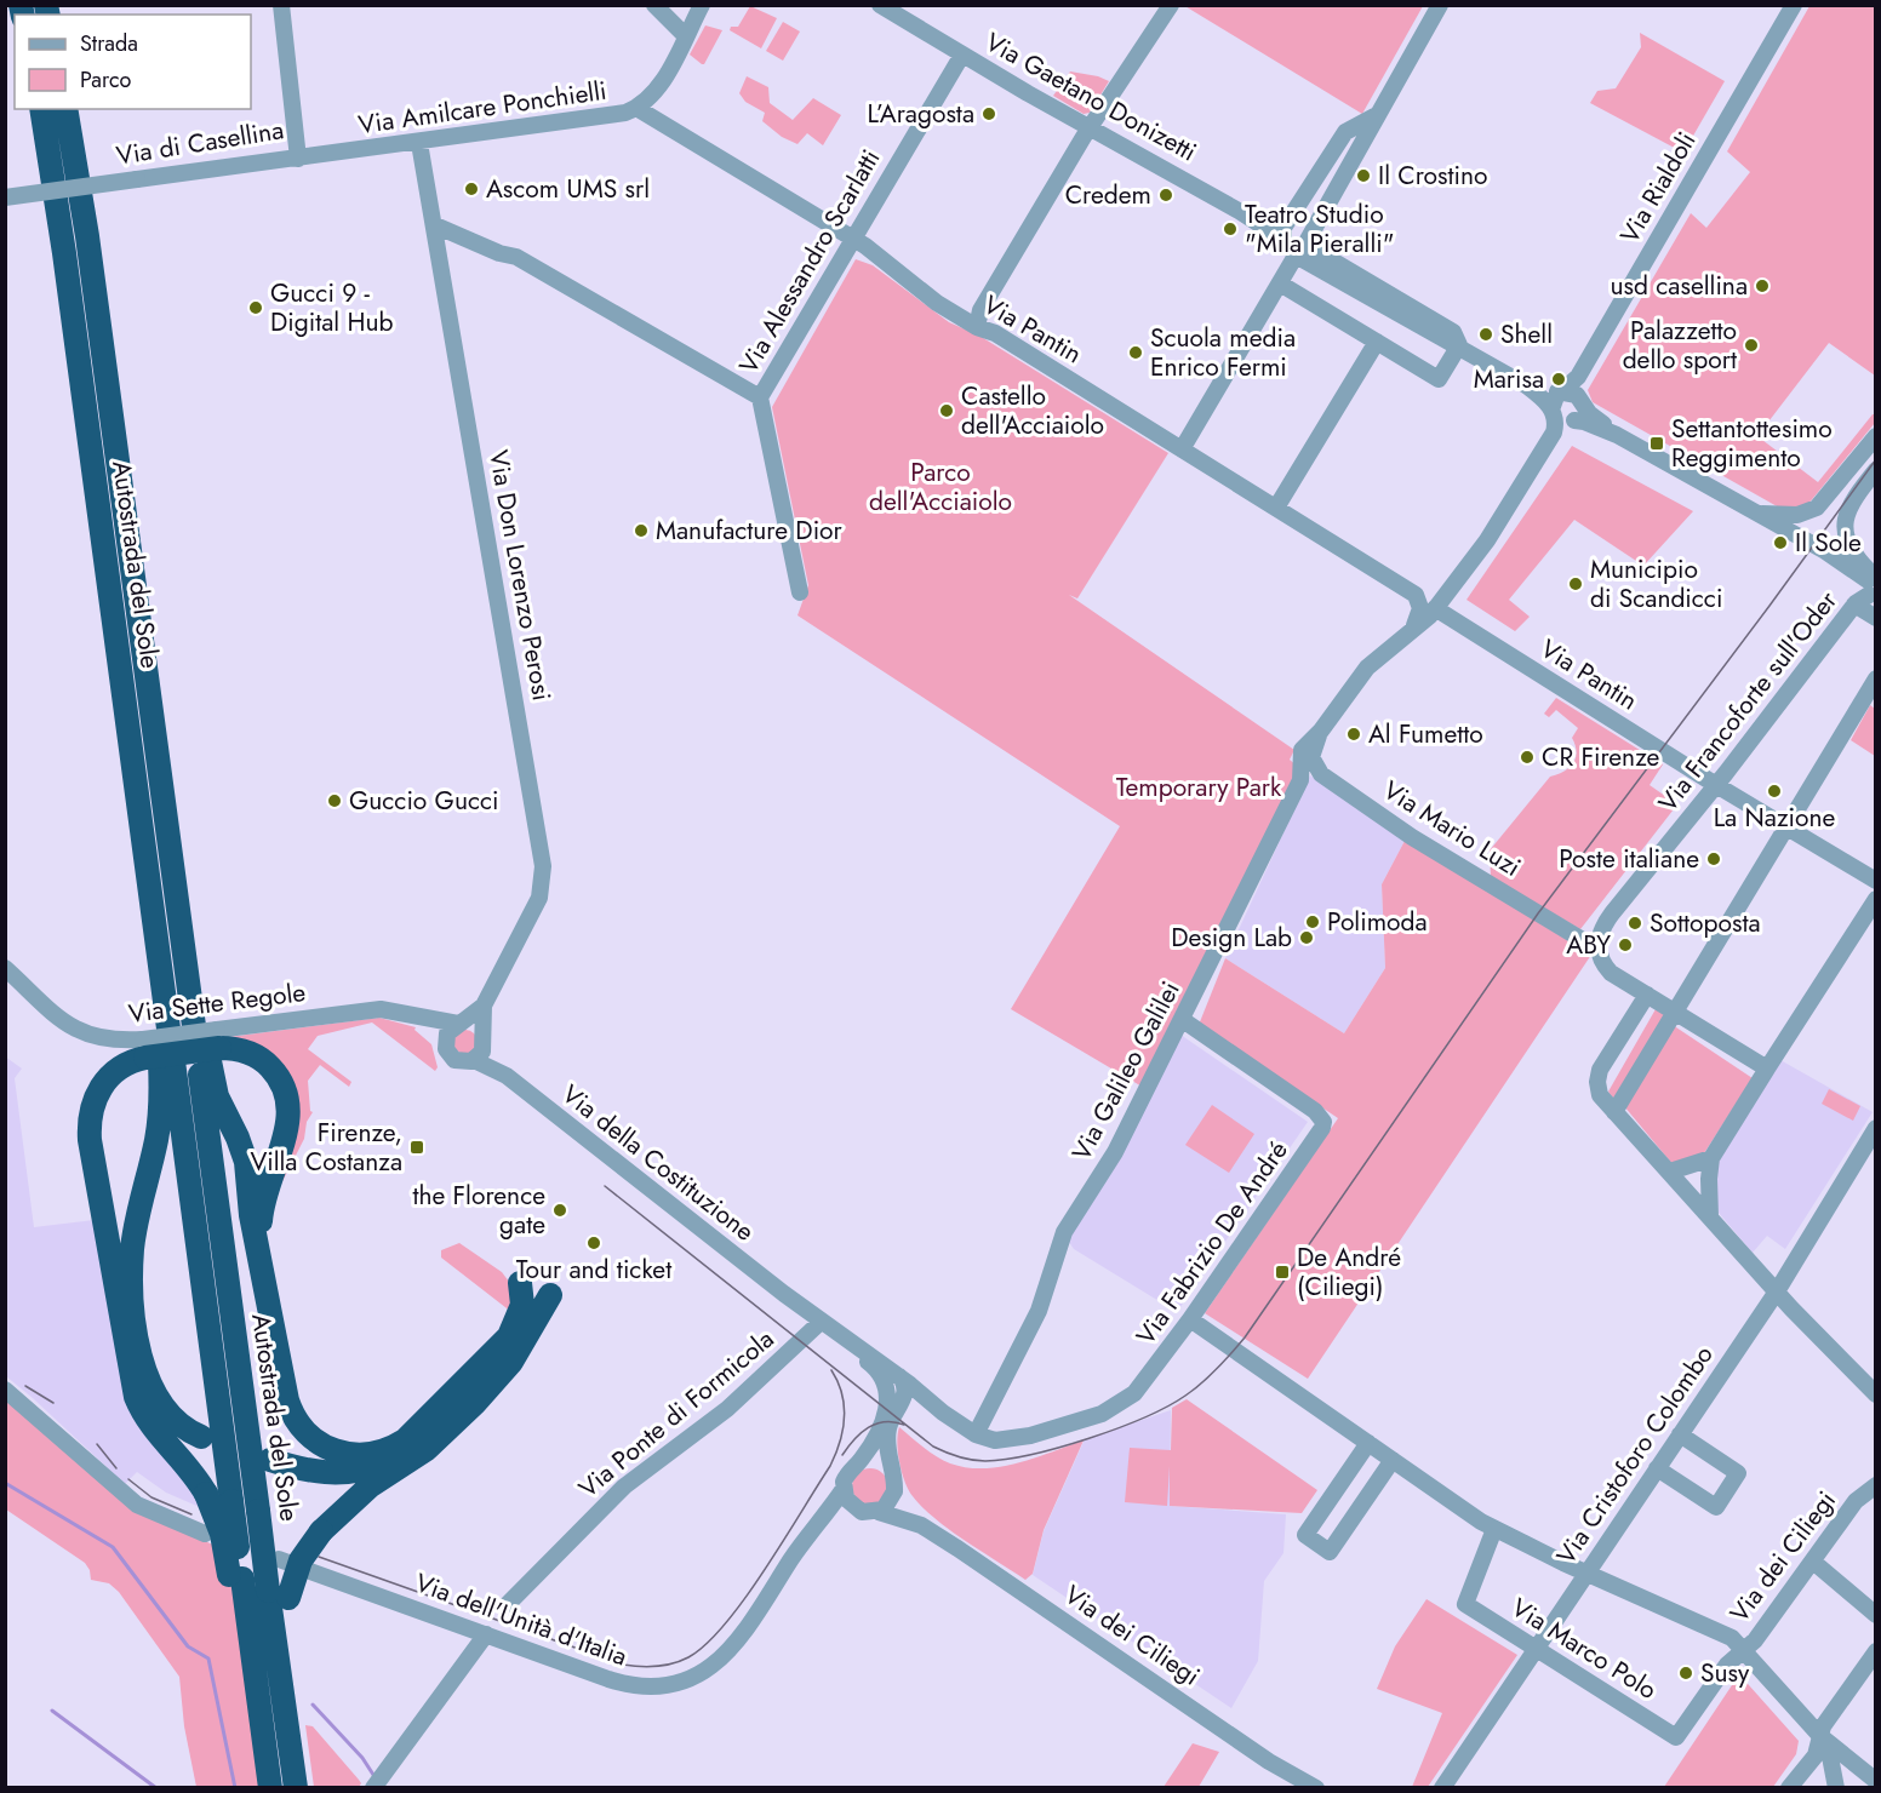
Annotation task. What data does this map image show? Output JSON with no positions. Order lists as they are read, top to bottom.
{
  "streets": {
    "highway": ["Autostrada del Sole"],
    "street": [
      "Via Gaetano Donizetti",
      "Via Amilcare Ponchielli",
      "Via di Casellina",
      "Via Rialdoli",
      "Via Alessandro Scarlatti",
      "Via Pantin",
      "Via Don Lorenzo Perosi",
      "Via Francoforte sull'Oder",
      "Via Mario Luzi",
      "Via Sette Regole",
      "Via Galileo Galilei",
      "Via della Costituzione",
      "Via Fabrizio De André",
      "Via Ponte di Formicola",
      "Via Cristoforo Colombo",
      "Via dei Ciliegi",
      "Via dell'Unità d'Italia",
      "Via Marco Polo"
    ]
  },
  "crossings": [
    ["Via Gaetano Donizetti", "Via Rialdoli"],
    ["Via Gaetano Donizetti", "Via Alessandro Scarlatti"],
    ["Via Amilcare Ponchielli", "Via di Casellina"],
    ["Via Amilcare Ponchielli", "Via Pantin"],
    ["Via Amilcare Ponchielli", "Via Don Lorenzo Perosi"],
    ["Via Rialdoli", "Via Pantin"],
    ["Via Rialdoli", "Via Galileo Galilei"],
    ["Via Alessandro Scarlatti", "Via Pantin"],
    ["Via Pantin", "Via Francoforte sull'Oder"],
    ["Via Pantin", "Via Galileo Galilei"],
    ["Autostrada del Sole", "Via Sette Regole"],
    ["Via Don Lorenzo Perosi", "Via Sette Regole"],
    ["Via Don Lorenzo Perosi", "Via della Costituzione"],
    ["Via Francoforte sull'Oder", "Via Mario Luzi"],
    ["Via Mario Luzi", "Via Galileo Galilei"],
    ["Via Sette Regole", "Via della Costituzione"],
    ["Via Galileo Galilei", "Via della Costituzione"],
    ["Via Galileo Galilei", "Via Fabrizio De André"],
    ["Via della Costituzione", "Via Fabrizio De André"],
    ["Via della Costituzione", "Via Ponte di Formicola"],
    ["Via della Costituzione", "Via dei Ciliegi"],
    ["Via della Costituzione", "Via dell'Unità d'Italia"],
    ["Via Fabrizio De André", "Via dei Ciliegi"],
    ["Via Cristoforo Colombo", "Via dei Ciliegi"],
    ["Via Cristoforo Colombo", "Via Marco Polo"],
    ["Via dei Ciliegi", "Via dell'Unità d'Italia"],
    ["Via dei Ciliegi", "Via Marco Polo"]
  ],
  "parks": ["Parco dell'Acciaiolo", "Temporary Park"],
  "places": {
    "other": [
      "L’Aragosta",
      "Il Crostino",
      "Ascom UMS srl",
      "Credem",
      "Teatro Studio \"Mila Pieralli\"",
      "usd casellina",
      "Gucci 9 - Digital Hub",
      "Shell",
      "Palazzetto dello sport",
      "Scuola media Enrico Fermi",
      "Marisa",
      "Castello dell'Acciaiolo",
      "Manufacture Dior",
      "Il Sole",
      "Municipio di Scandicci",
      "Al Fumetto",
      "CR Firenze",
      "La Nazione",
      "Guccio Gucci",
      "Poste italiane",
      "Polimoda",
      "Sottoposta",
      "Design Lab",
      "ABY",
      "the Florence gate",
      "Tour and ticket",
      "Susy"
    ],
    "transit": ["Settantottesimo Reggimento", "Firenze, Villa Costanza", "De André (Ciliegi)"]
  },
  "legend": ["Strada", "Parco"]
}
